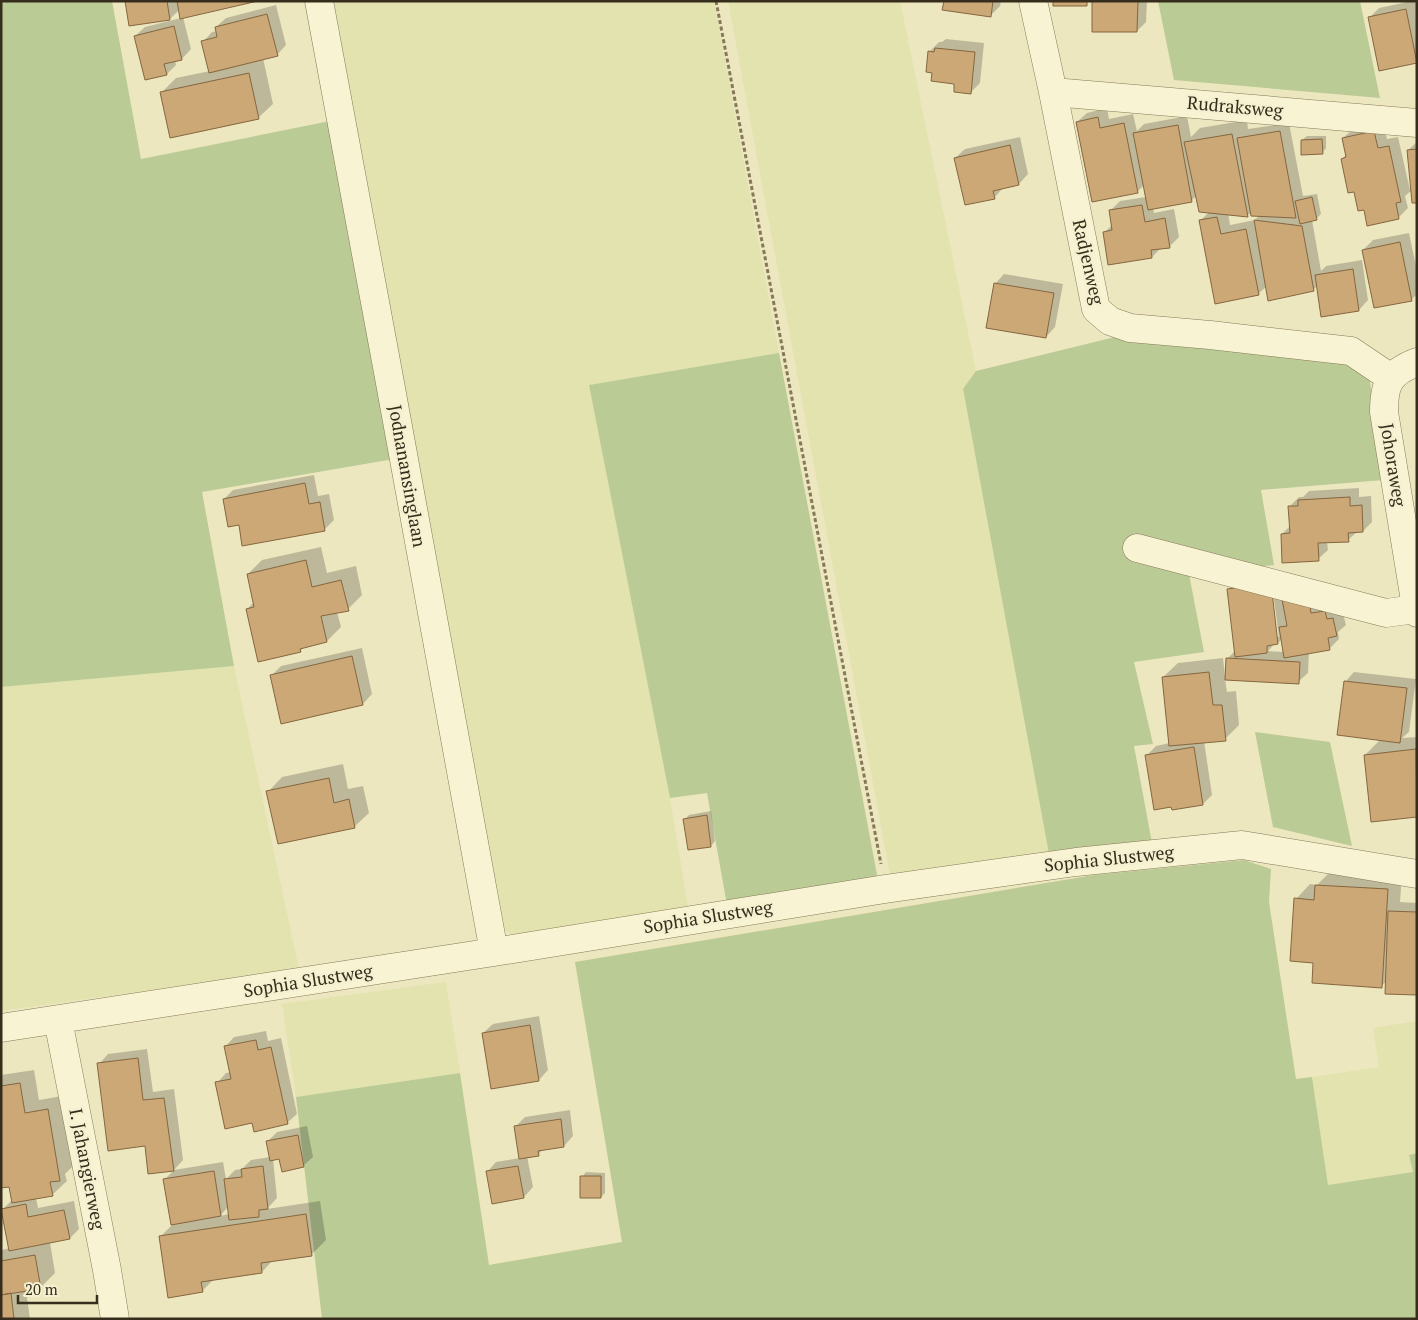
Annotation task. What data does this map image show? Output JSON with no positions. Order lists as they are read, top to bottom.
{
  "streets": {
    "street": [
      "Rudraksweg",
      "Radjenweg",
      "Johoraweg",
      "Jodnanansinglaan",
      "Sophia Slustweg",
      "I. Jahangierweg"
    ]
  },
  "crossings": [
    ["Rudraksweg", "Radjenweg"],
    ["Radjenweg", "Johoraweg"],
    ["Jodnanansinglaan", "Sophia Slustweg"],
    ["Sophia Slustweg", "I. Jahangierweg"]
  ],
  "scale_bar": "20 m"
}
